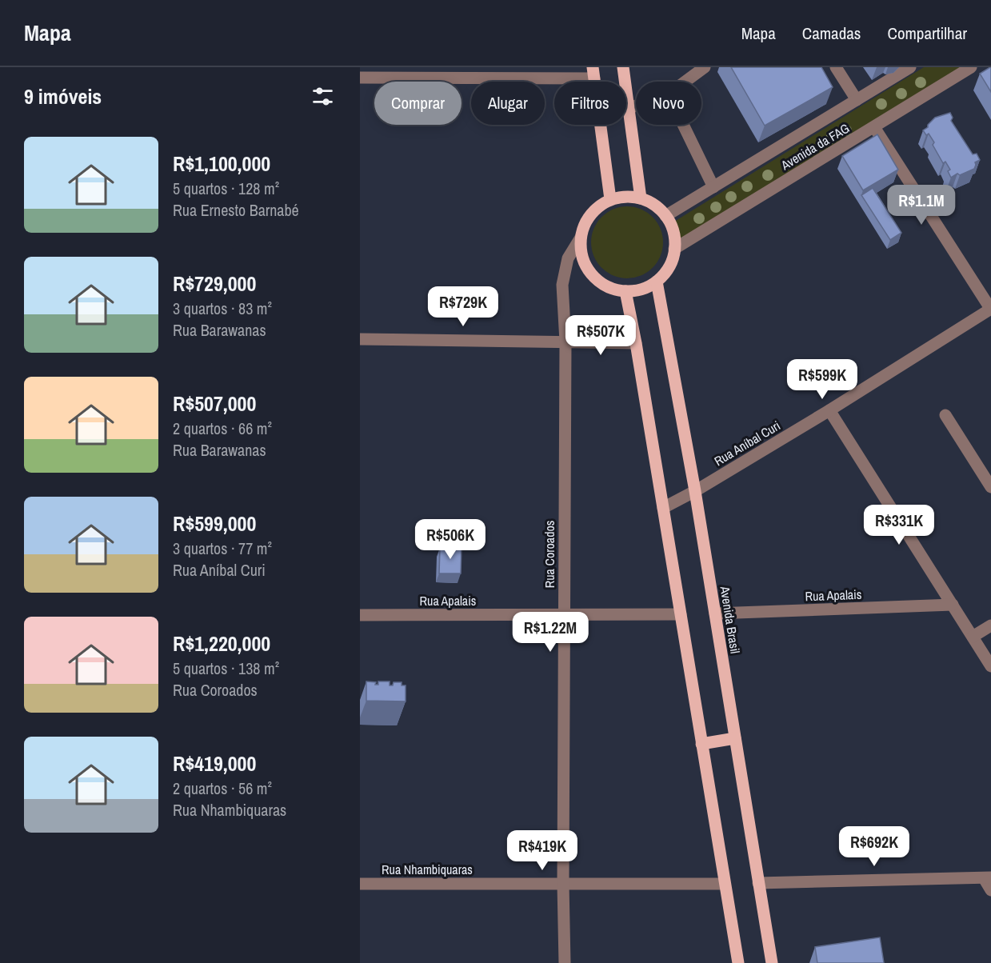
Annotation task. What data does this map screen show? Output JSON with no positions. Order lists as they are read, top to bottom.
{
  "streets": {
    "main road": ["Avenida Brasil"],
    "street": [
      "Avenida da FAG",
      "Rua Aníbal Curi",
      "Rua Coroados",
      "Rua Apalais",
      "Rua Nhambiquaras"
    ]
  },
  "crossings": [
    ["Avenida da FAG", "Rua Coroados"],
    ["Avenida da FAG", "Avenida Brasil"],
    ["Rua Aníbal Curi", "Avenida Brasil"],
    ["Rua Coroados", "Rua Apalais"],
    ["Rua Coroados", "Avenida Brasil"],
    ["Rua Coroados", "Rua Nhambiquaras"],
    ["Rua Apalais", "Avenida Brasil"]
  ],
  "page": {
    "header": "Mapa",
    "nav": ["Mapa", "Camadas", "Compartilhar"],
    "heading": "9 imóveis",
    "chip": [
      "Comprar",
      "Alugar",
      "Filtros",
      "Novo"
    ],
    "list": [
      {
        "name": "R$1,100,000",
        "note": "5 quartos · 128 m² · Rua Ernesto Barnabé"
      },
      {
        "name": "R$729,000",
        "note": "3 quartos · 83 m² · Rua Barawanas"
      },
      {
        "name": "R$507,000",
        "note": "2 quartos · 66 m² · Rua Barawanas"
      },
      {
        "name": "R$599,000",
        "note": "3 quartos · 77 m² · Rua Aníbal Curi"
      },
      {
        "name": "R$1,220,000",
        "note": "5 quartos · 138 m² · Rua Coroados"
      },
      {
        "name": "R$419,000",
        "note": "2 quartos · 56 m² · Rua Nhambiquaras"
      }
    ],
    "price": [
      "R$1.1M",
      "R$729K",
      "R$507K",
      "R$599K",
      "R$331K",
      "R$506K",
      "R$1.22M",
      "R$692K",
      "R$419K"
    ]
  }
}
